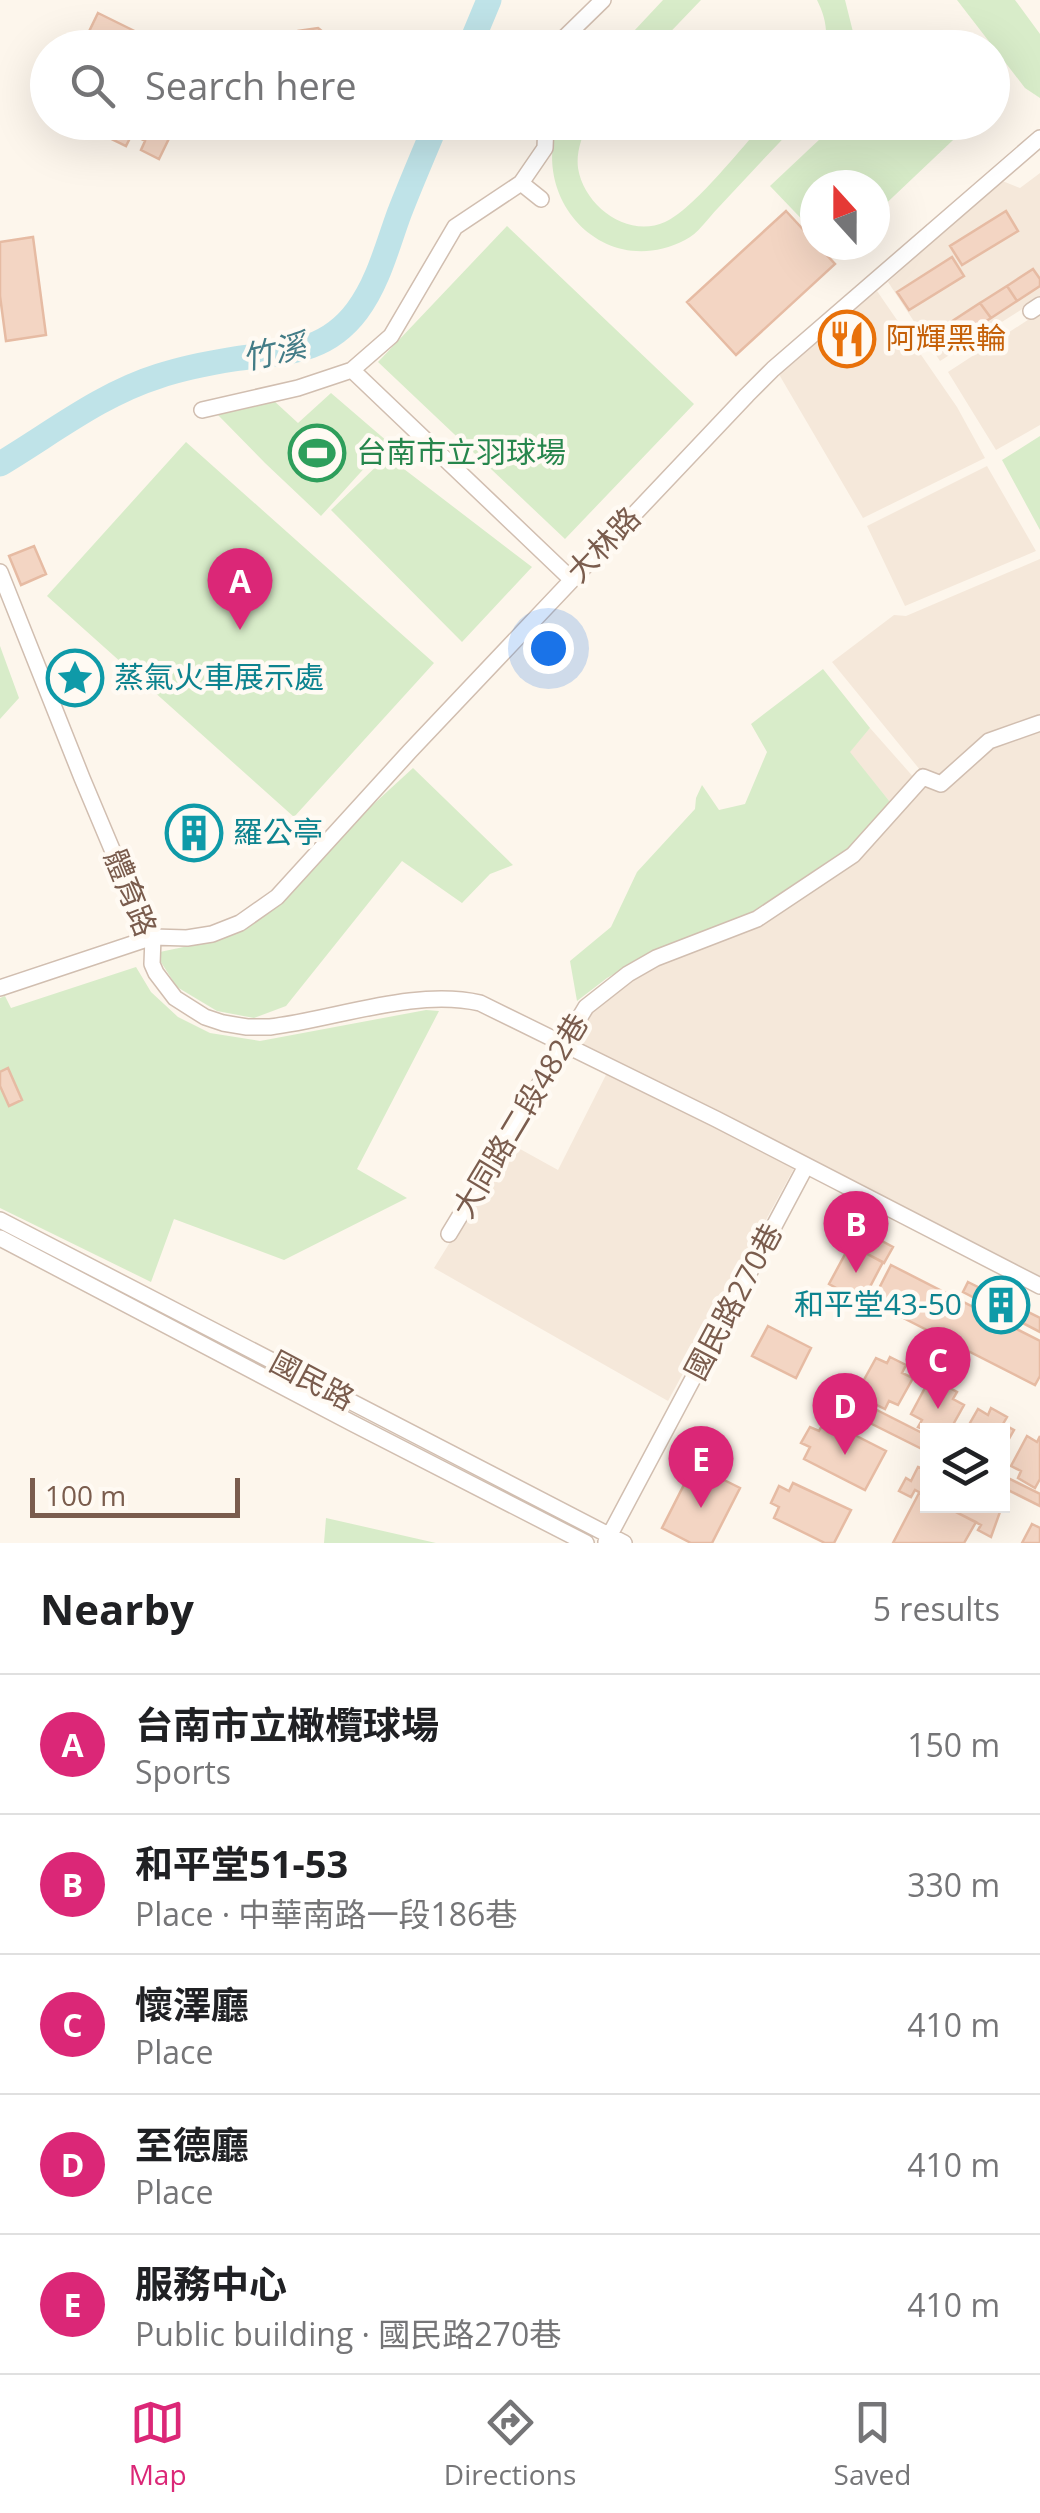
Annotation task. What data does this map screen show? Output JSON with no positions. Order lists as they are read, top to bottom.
{
  "streets": {
    "street": [
      "大林路",
      "體育路",
      "大同路二段482巷",
      "國民路270巷",
      "國民路"
    ]
  },
  "crossings": [
    ["大林路", "體育路"],
    ["體育路", "大同路二段482巷"],
    ["體育路", "國民路270巷"],
    ["國民路270巷", "國民路"]
  ],
  "water": ["竹溪"],
  "places": {
    "restaurant": ["阿輝黑輪"],
    "sports": ["台南市立羽球場"],
    "place": ["蒸氣火車展示處"],
    "building": ["羅公亭", "和平堂43-50"]
  },
  "scale_bar": "100 m",
  "north": "top",
  "page": {
    "search": "Search here",
    "pins": [
      "A",
      "B",
      "C",
      "D",
      "E"
    ],
    "scale": "100 m",
    "heading": ["Nearby", "5 results"],
    "list": [
      {
        "mark": "A",
        "name": "台南市立橄欖球場",
        "note": "Sports",
        "value": "150 m"
      },
      {
        "mark": "B",
        "name": "和平堂51-53",
        "note": "Place · 中華南路一段186巷",
        "value": "330 m"
      },
      {
        "mark": "C",
        "name": "懷澤廳",
        "note": "Place",
        "value": "410 m"
      },
      {
        "mark": "D",
        "name": "至德廳",
        "note": "Place",
        "value": "410 m"
      },
      {
        "mark": "E",
        "name": "服務中心",
        "note": "Public building · 國民路270巷",
        "value": "410 m"
      }
    ],
    "nav": ["Map", "Directions", "Saved"]
  }
}
